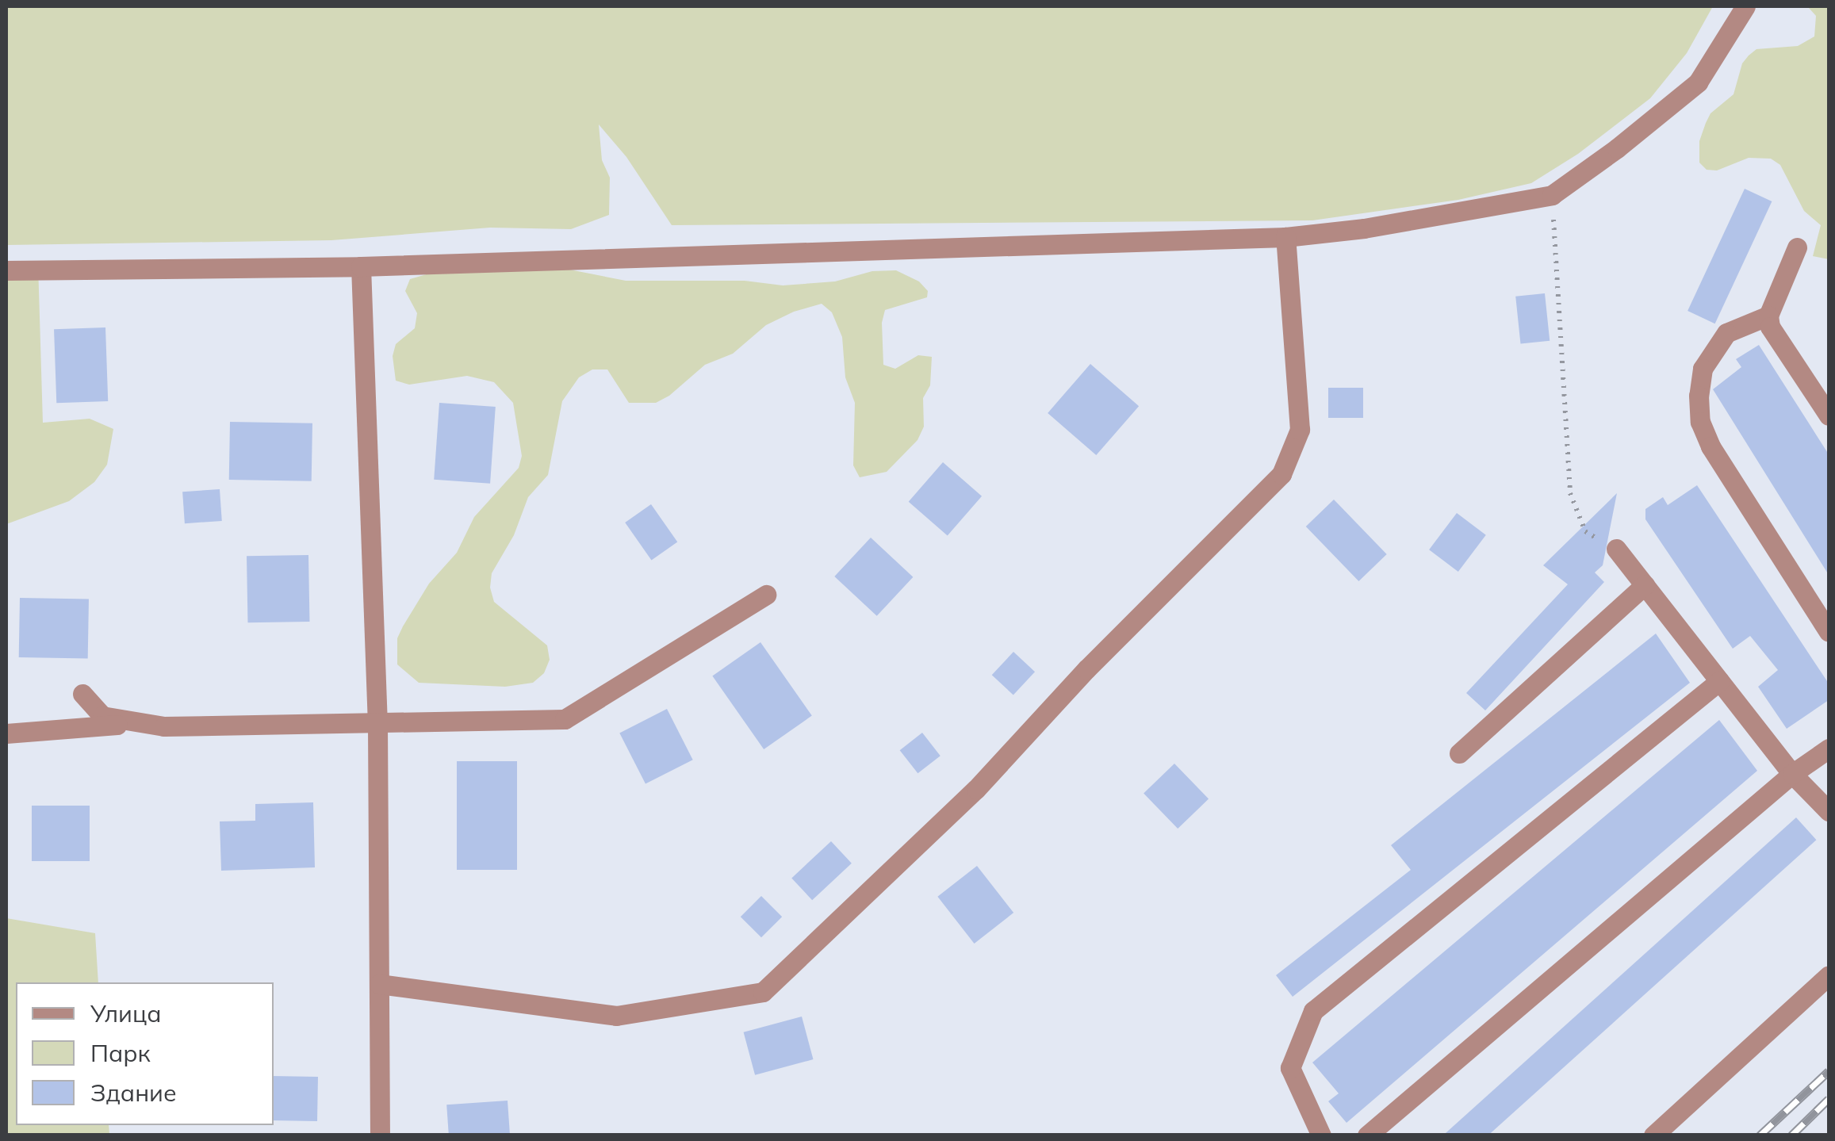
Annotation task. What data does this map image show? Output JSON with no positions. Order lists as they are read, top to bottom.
{
  "legend": ["Улица", "Парк", "Здание"]
}
